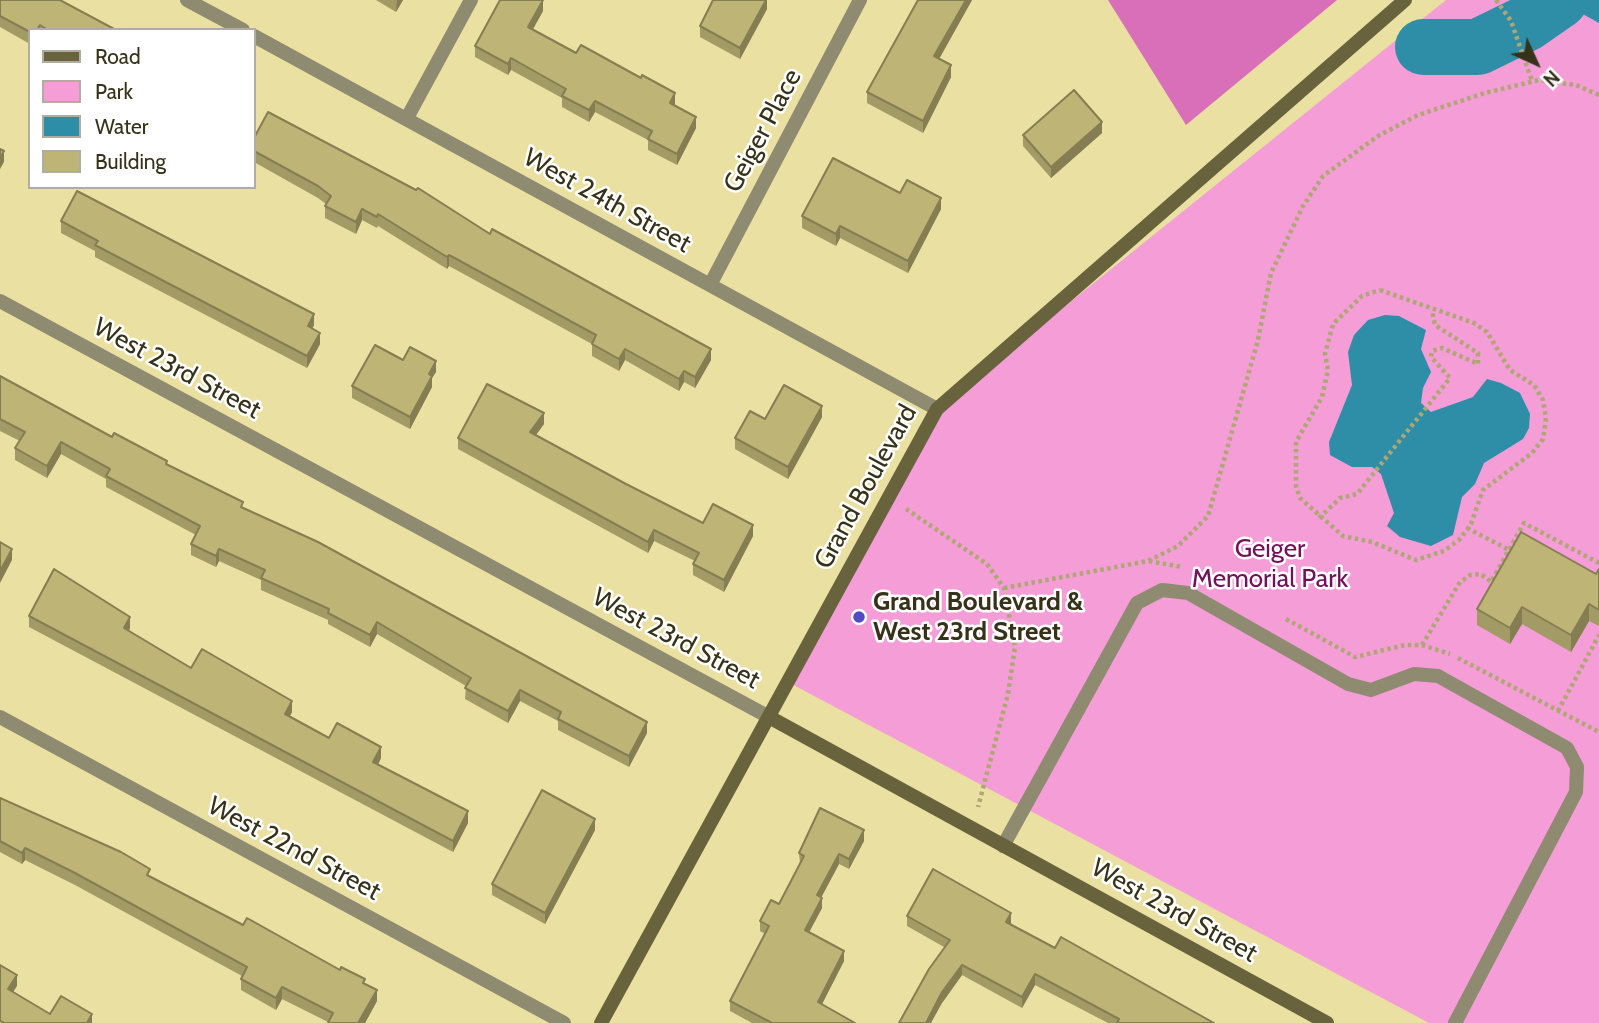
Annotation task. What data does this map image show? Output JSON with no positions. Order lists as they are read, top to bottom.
{
  "streets": {
    "street": [
      "Geiger Place",
      "West 24th Street",
      "West 23rd Street",
      "Grand Boulevard",
      "West 22nd Street"
    ]
  },
  "crossings": [
    ["Geiger Place", "West 24th Street"],
    ["West 24th Street", "Grand Boulevard"],
    ["West 23rd Street", "Grand Boulevard"]
  ],
  "parks": ["Geiger Memorial Park"],
  "places": ["Grand Boulevard & West 23rd Street"],
  "legend": [
    "Road",
    "Park",
    "Water",
    "Building"
  ],
  "north": "bottom right"
}
